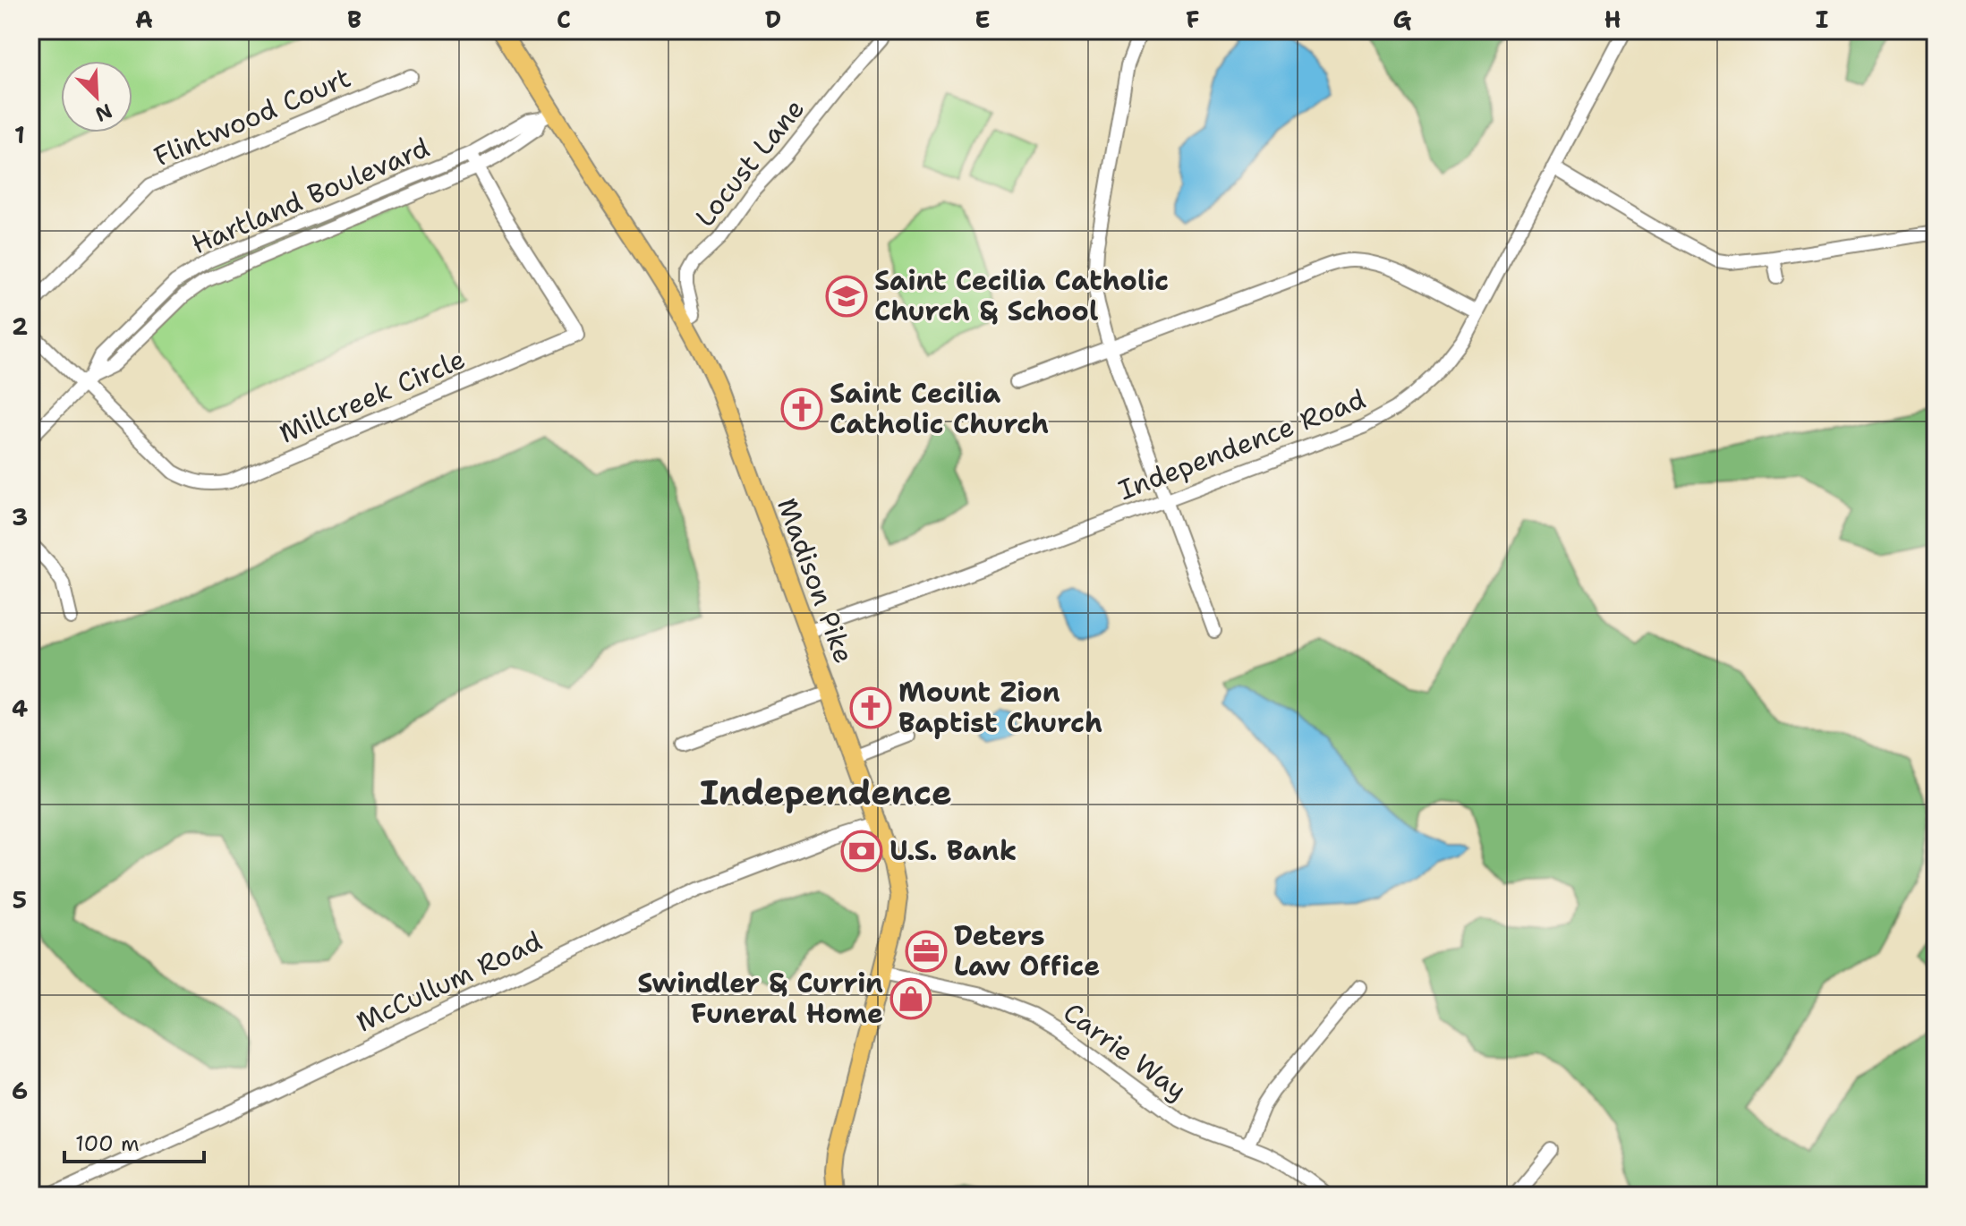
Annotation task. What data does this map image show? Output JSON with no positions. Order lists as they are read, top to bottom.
{
  "streets": {
    "main road": ["Madison Pike"],
    "street": [
      "Flintwood Court",
      "Locust Lane",
      "Hartland Boulevard",
      "Millcreek Circle",
      "Independence Road",
      "McCullum Road",
      "Carrie Way"
    ]
  },
  "crossings": [
    ["Locust Lane", "Madison Pike"],
    ["Hartland Boulevard", "Millcreek Circle"],
    ["Hartland Boulevard", "Madison Pike"],
    ["Independence Road", "Madison Pike"],
    ["Madison Pike", "McCullum Road"],
    ["Madison Pike", "Carrie Way"]
  ],
  "districts": ["Independence"],
  "places": {
    "school or university": ["Saint Cecilia Catholic Church & School"],
    "church": ["Saint Cecilia Catholic Church", "Mount Zion Baptist Church"],
    "bank": ["U.S. Bank"],
    "office": ["Deters Law Office"],
    "shop": ["Swindler & Currin Funeral Home"]
  },
  "scale_bar": "100 m",
  "north": "bottom right",
  "grid": {
    "columns": [
      "A",
      "B",
      "C",
      "D",
      "E",
      "F",
      "G",
      "H",
      "I"
    ],
    "rows": [
      "1",
      "2",
      "3",
      "4",
      "5",
      "6"
    ]
  }
}
